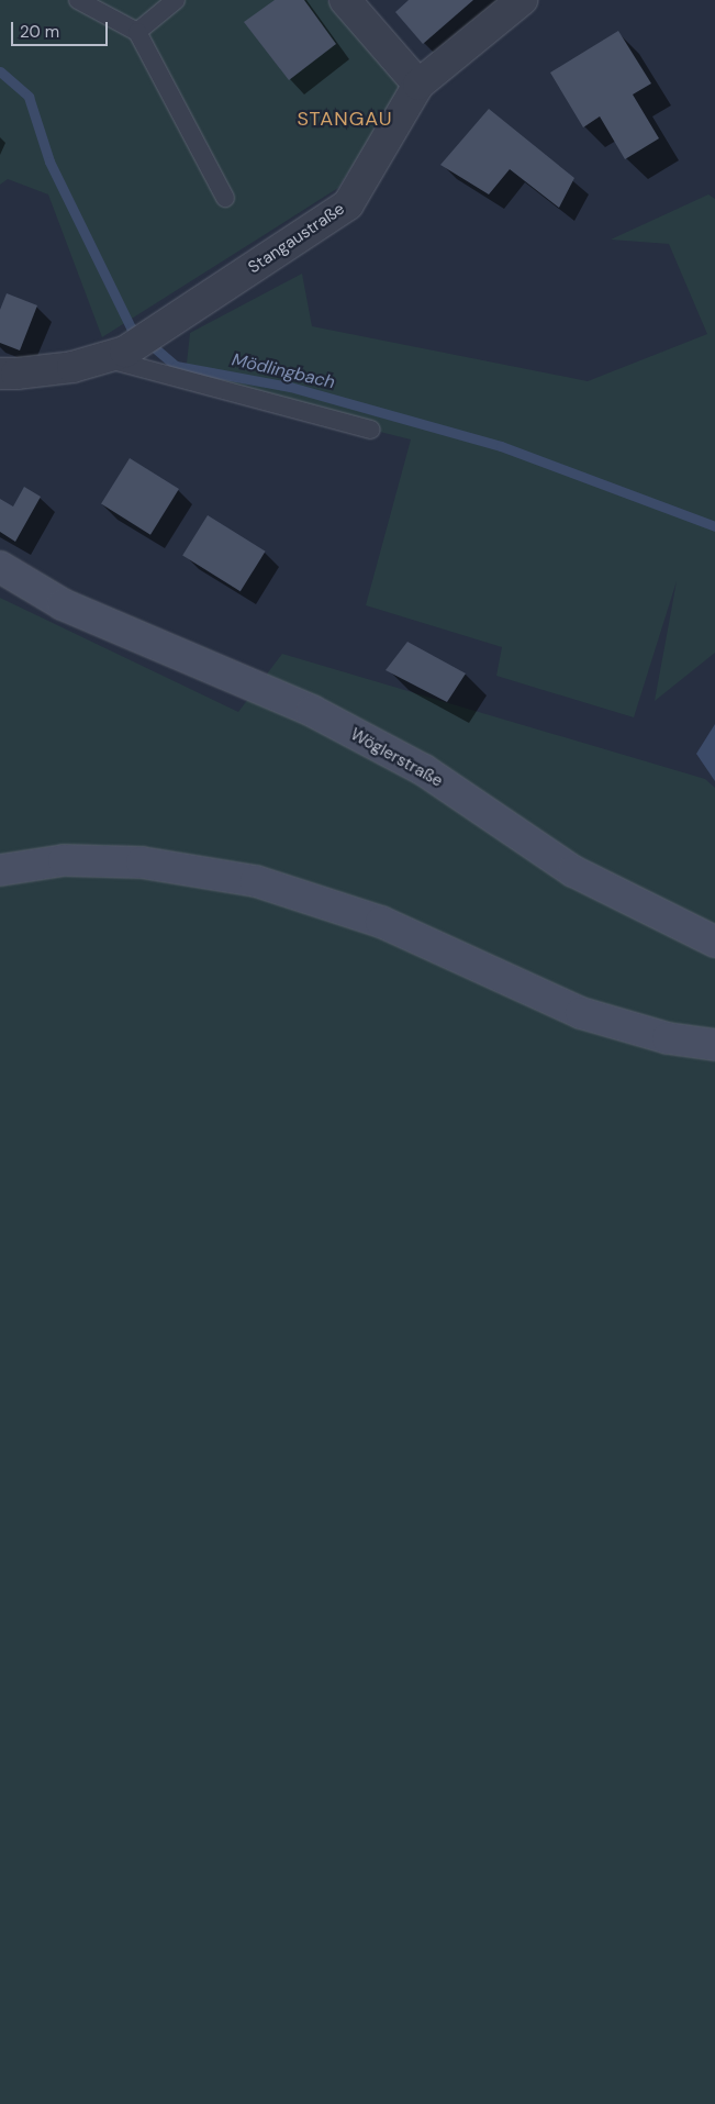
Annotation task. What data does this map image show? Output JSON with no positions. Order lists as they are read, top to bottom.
{
  "streets": {
    "main road": ["Wöglerstraße"],
    "street": ["Stangaustraße"]
  },
  "districts": ["STANGAU"],
  "water": ["Mödlingbach"],
  "scale_bar": "20 m"
}
